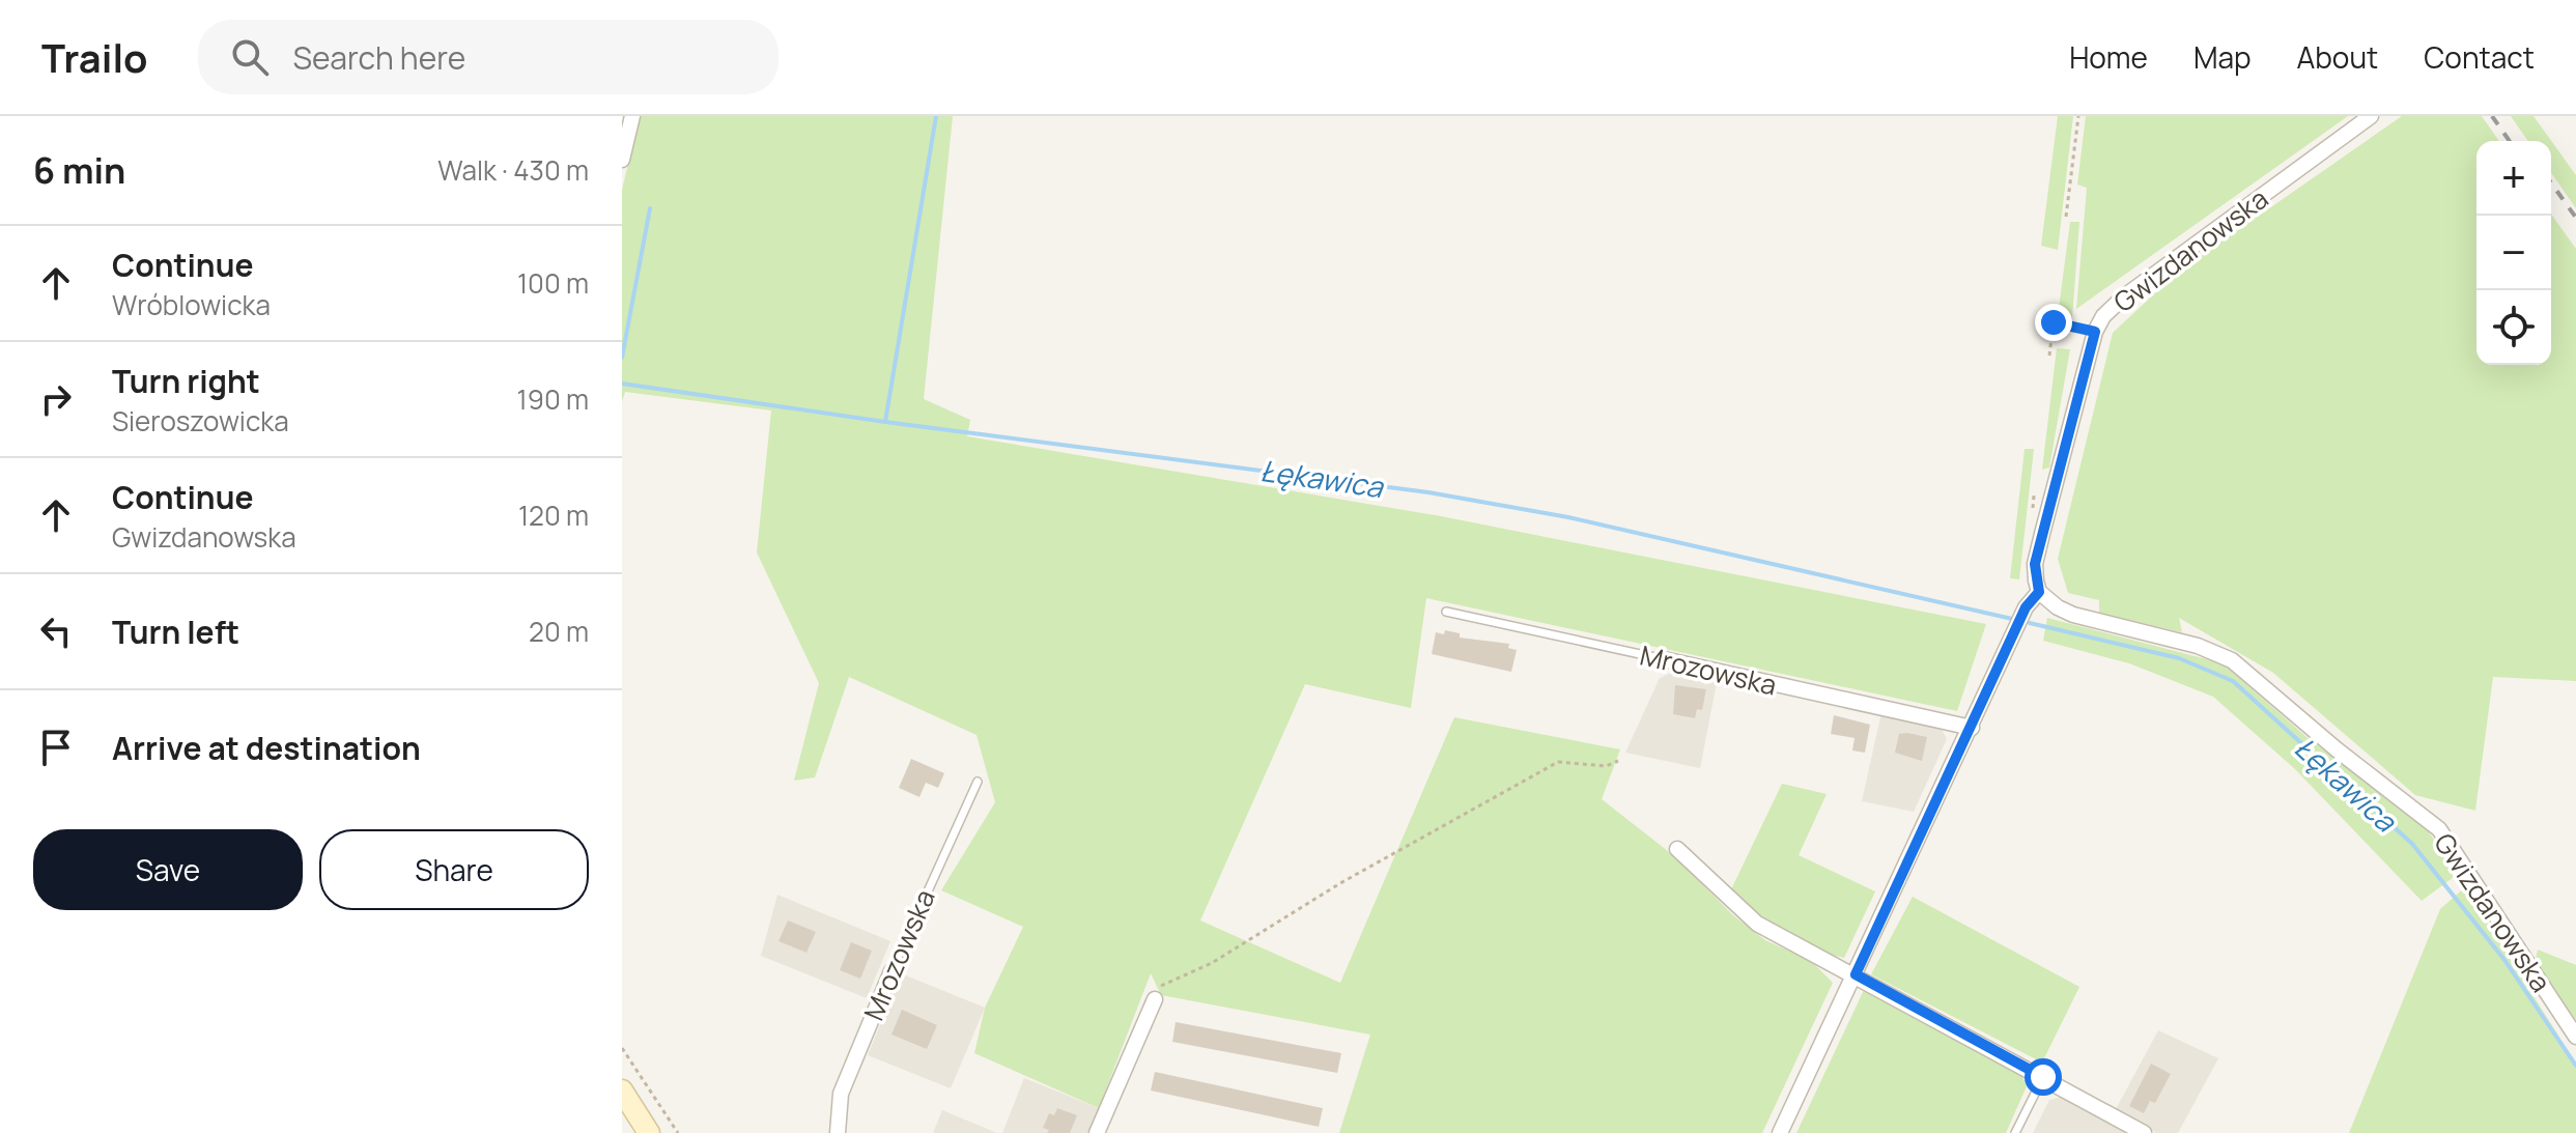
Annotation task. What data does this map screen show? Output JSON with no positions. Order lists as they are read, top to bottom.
{
  "streets": {
    "street": ["Gwizdanowska", "Mrozowska"]
  },
  "water": ["Łękawica"],
  "page": {
    "header": "Trailo",
    "search": "Search here",
    "nav": [
      "Home",
      "Map",
      "About",
      "Contact"
    ],
    "heading": ["6 min", "Walk · 430 m"],
    "map_buttons": ["+", "−"],
    "list": [
      ["Continue", "Wróblowicka", "100 m"],
      ["Turn right", "Sieroszowicka", "190 m"],
      ["Continue", "Gwizdanowska", "120 m"],
      ["Turn left", "20 m"],
      "Arrive at destination"
    ],
    "buttons": ["Save", "Share"]
  }
}
